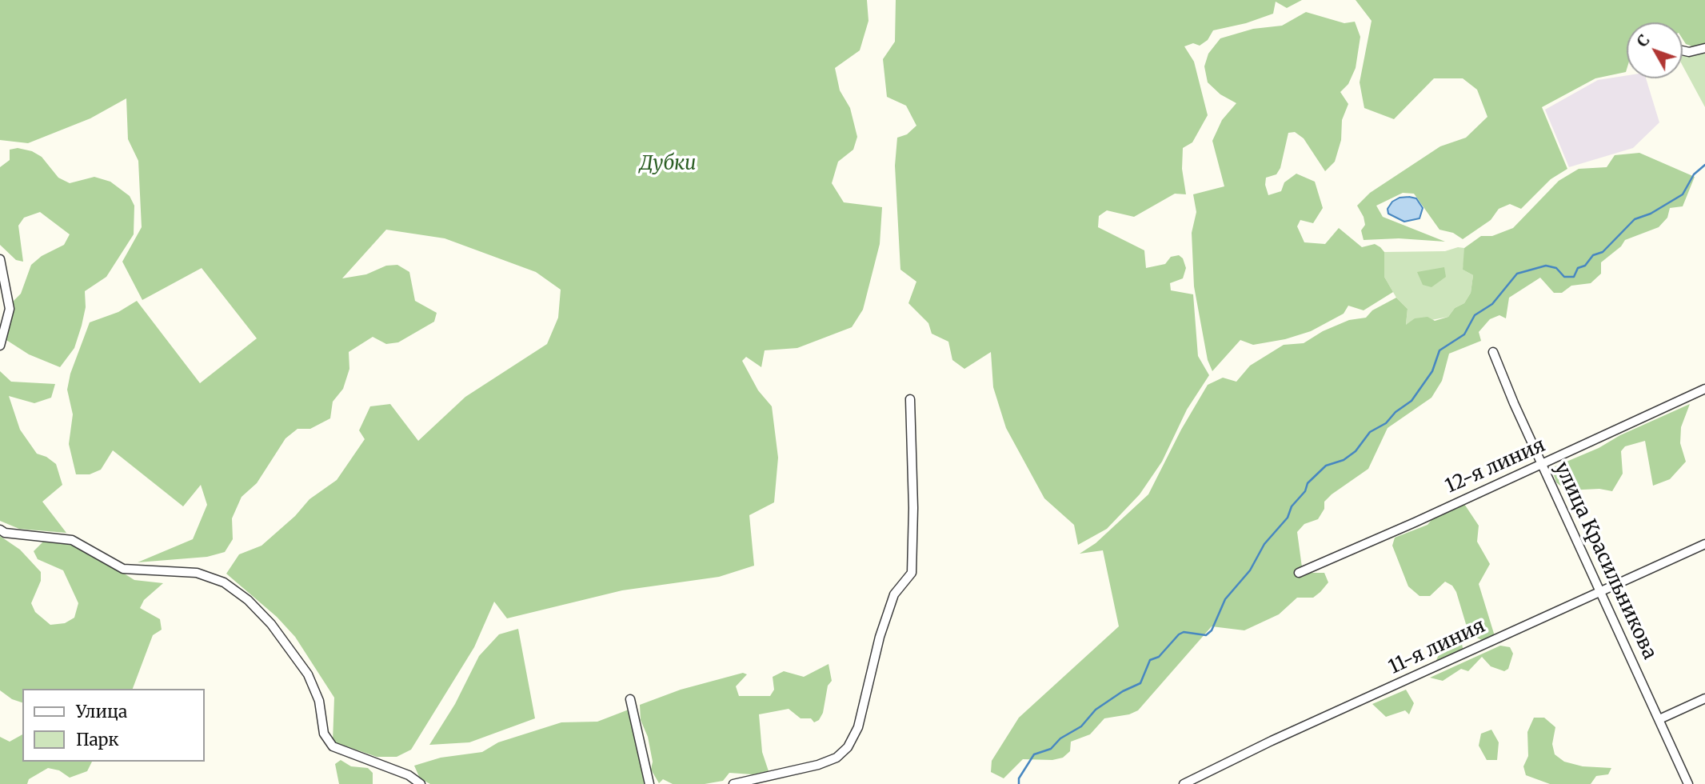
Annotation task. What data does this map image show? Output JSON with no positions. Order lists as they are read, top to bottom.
{
  "streets": {
    "street": ["12-я линия", "улица Красильникова", "11-я линия"]
  },
  "crossings": [
    ["12-я линия", "улица Красильникова"],
    ["улица Красильникова", "11-я линия"]
  ],
  "parks": ["Дубки"],
  "legend": ["Улица", "Парк"],
  "north": "top left"
}
